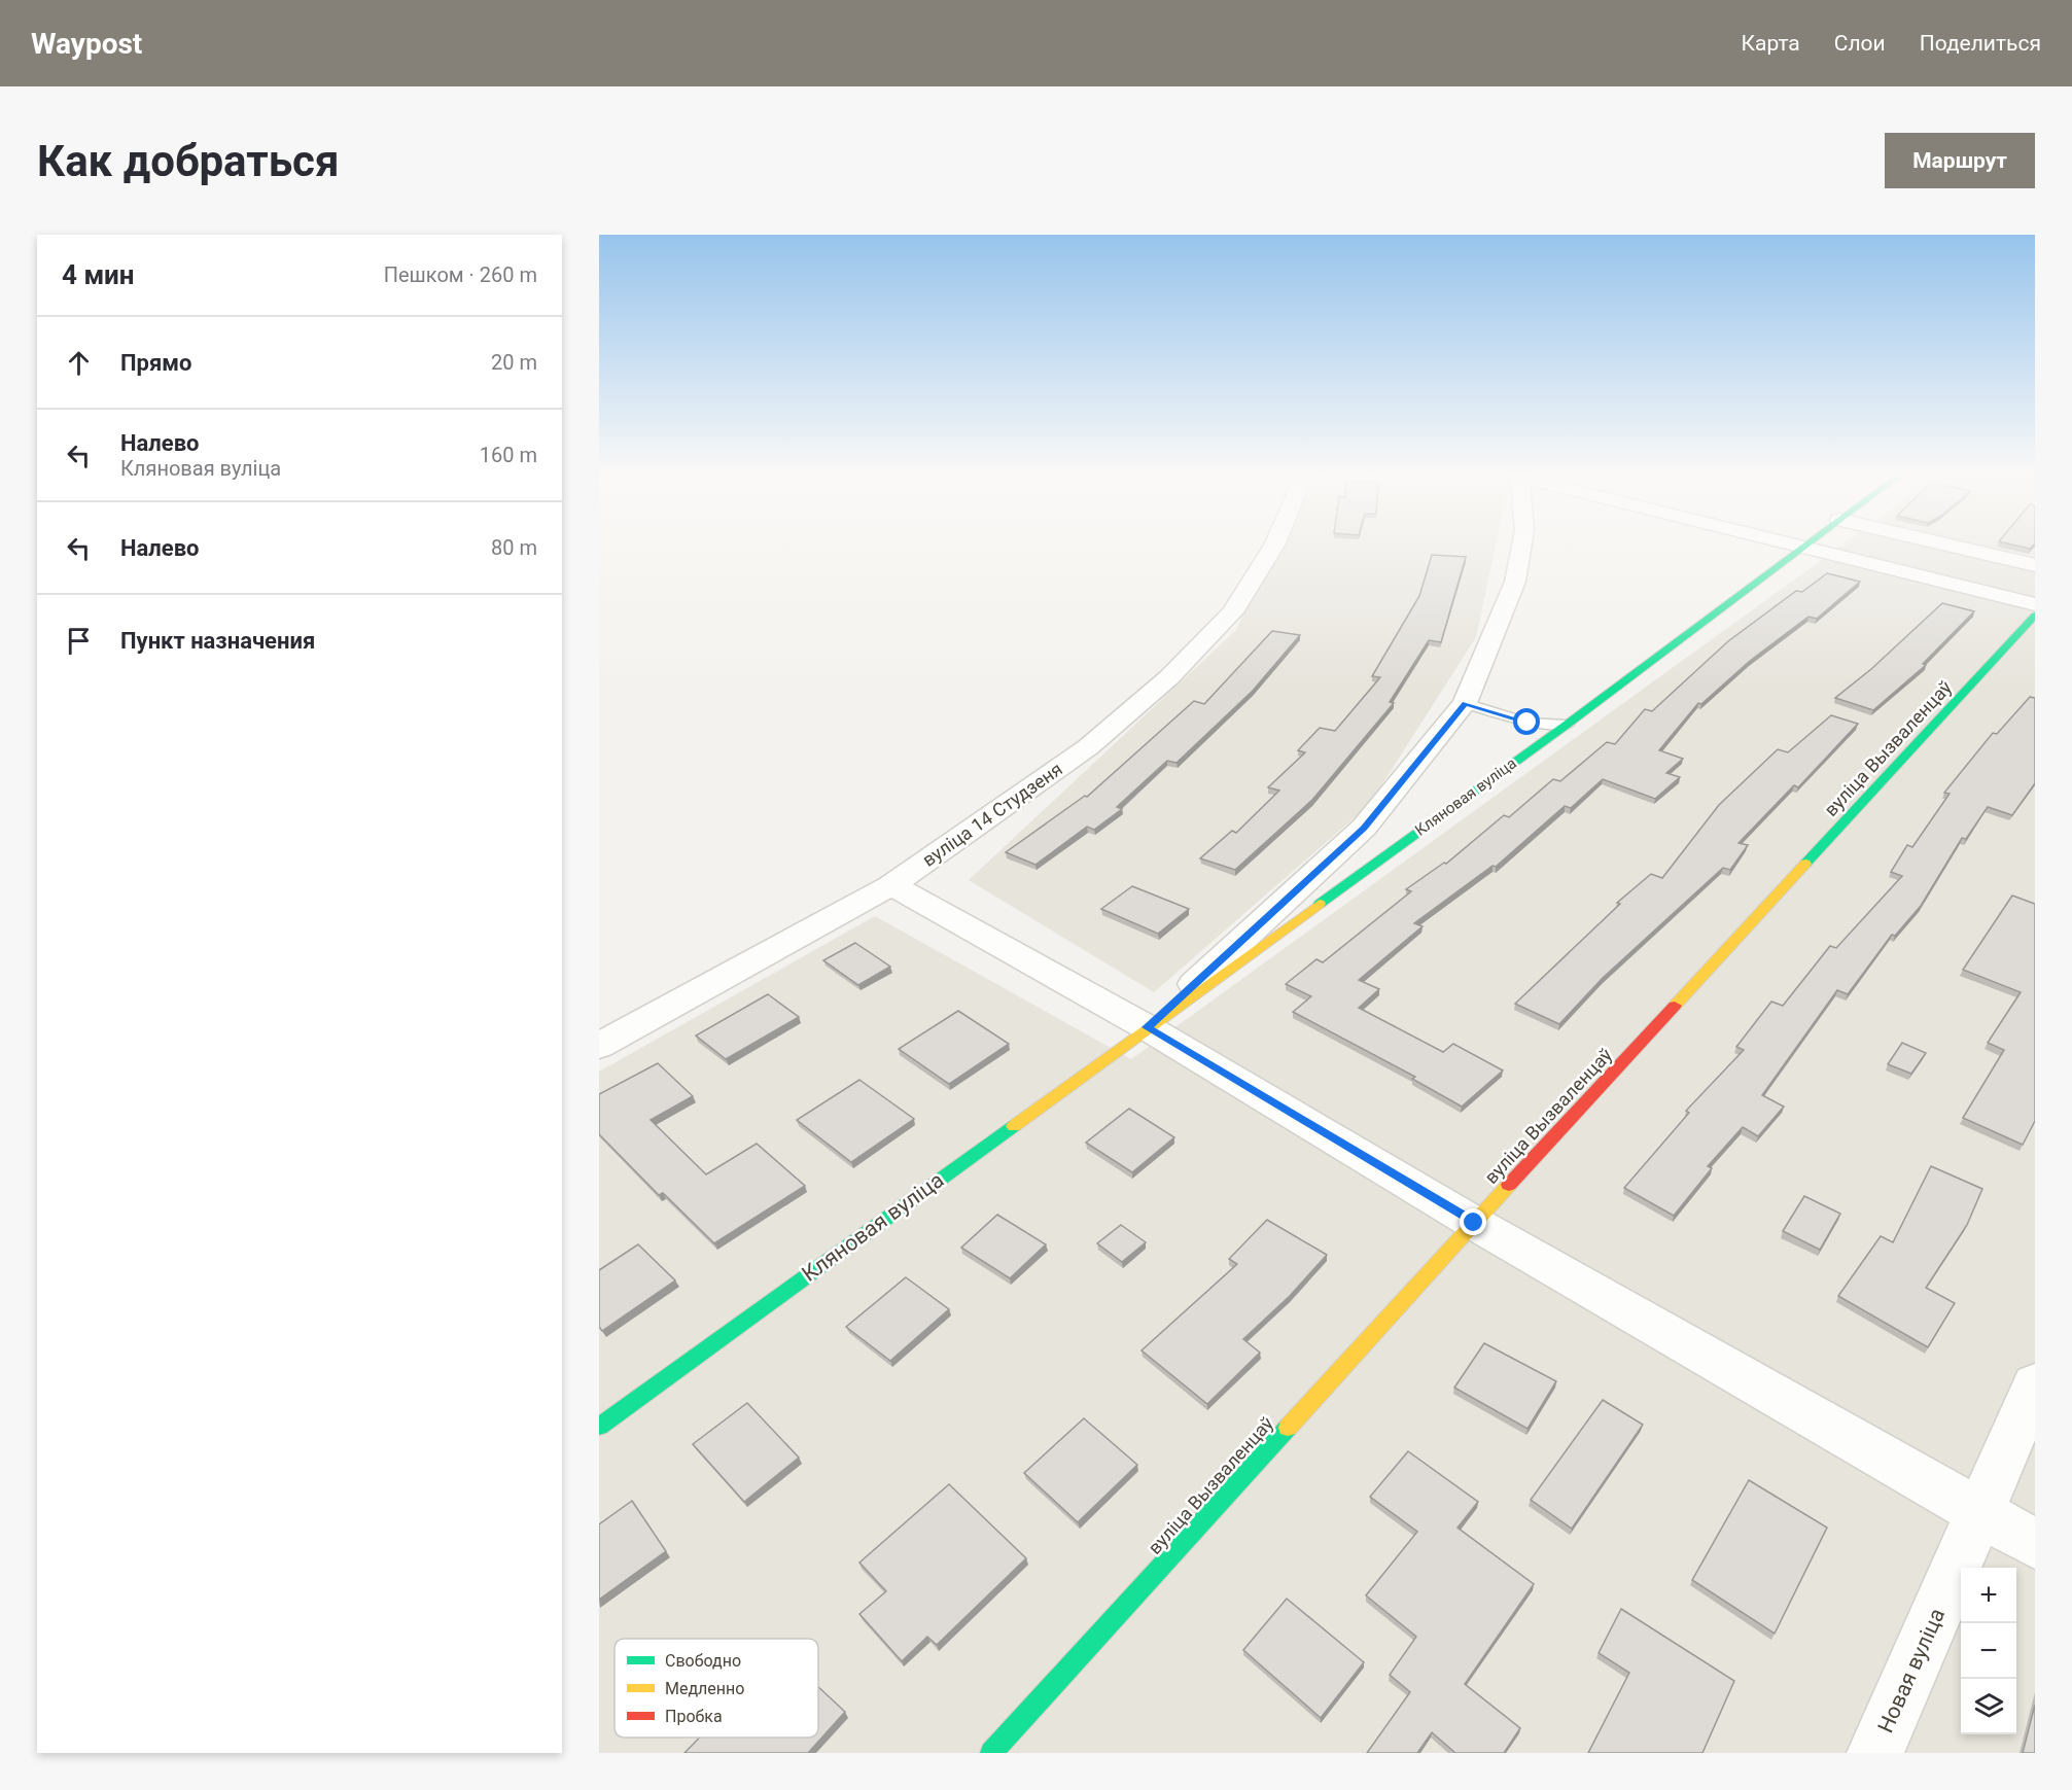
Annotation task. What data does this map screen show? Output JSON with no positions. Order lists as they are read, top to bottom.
{
  "streets": {
    "street": [
      "вуліца Вызваленцаў",
      "Кляновая вуліца",
      "вуліца 14 Студзеня",
      "Новая вуліца"
    ]
  },
  "legend": ["Свободно", "Медленно", "Пробка"],
  "page": {
    "header": "Waypost",
    "nav": ["Карта", "Слои", "Поделиться"],
    "buttons": "Маршрут",
    "title": "Как добраться",
    "heading": ["4 мин", "Пешком · 260 m"],
    "list": [
      ["Прямо", "20 m"],
      ["Налево", "Кляновая вуліца", "160 m"],
      ["Налево", "80 m"],
      "Пункт назначения"
    ],
    "map_buttons": ["+", "−"]
  }
}
